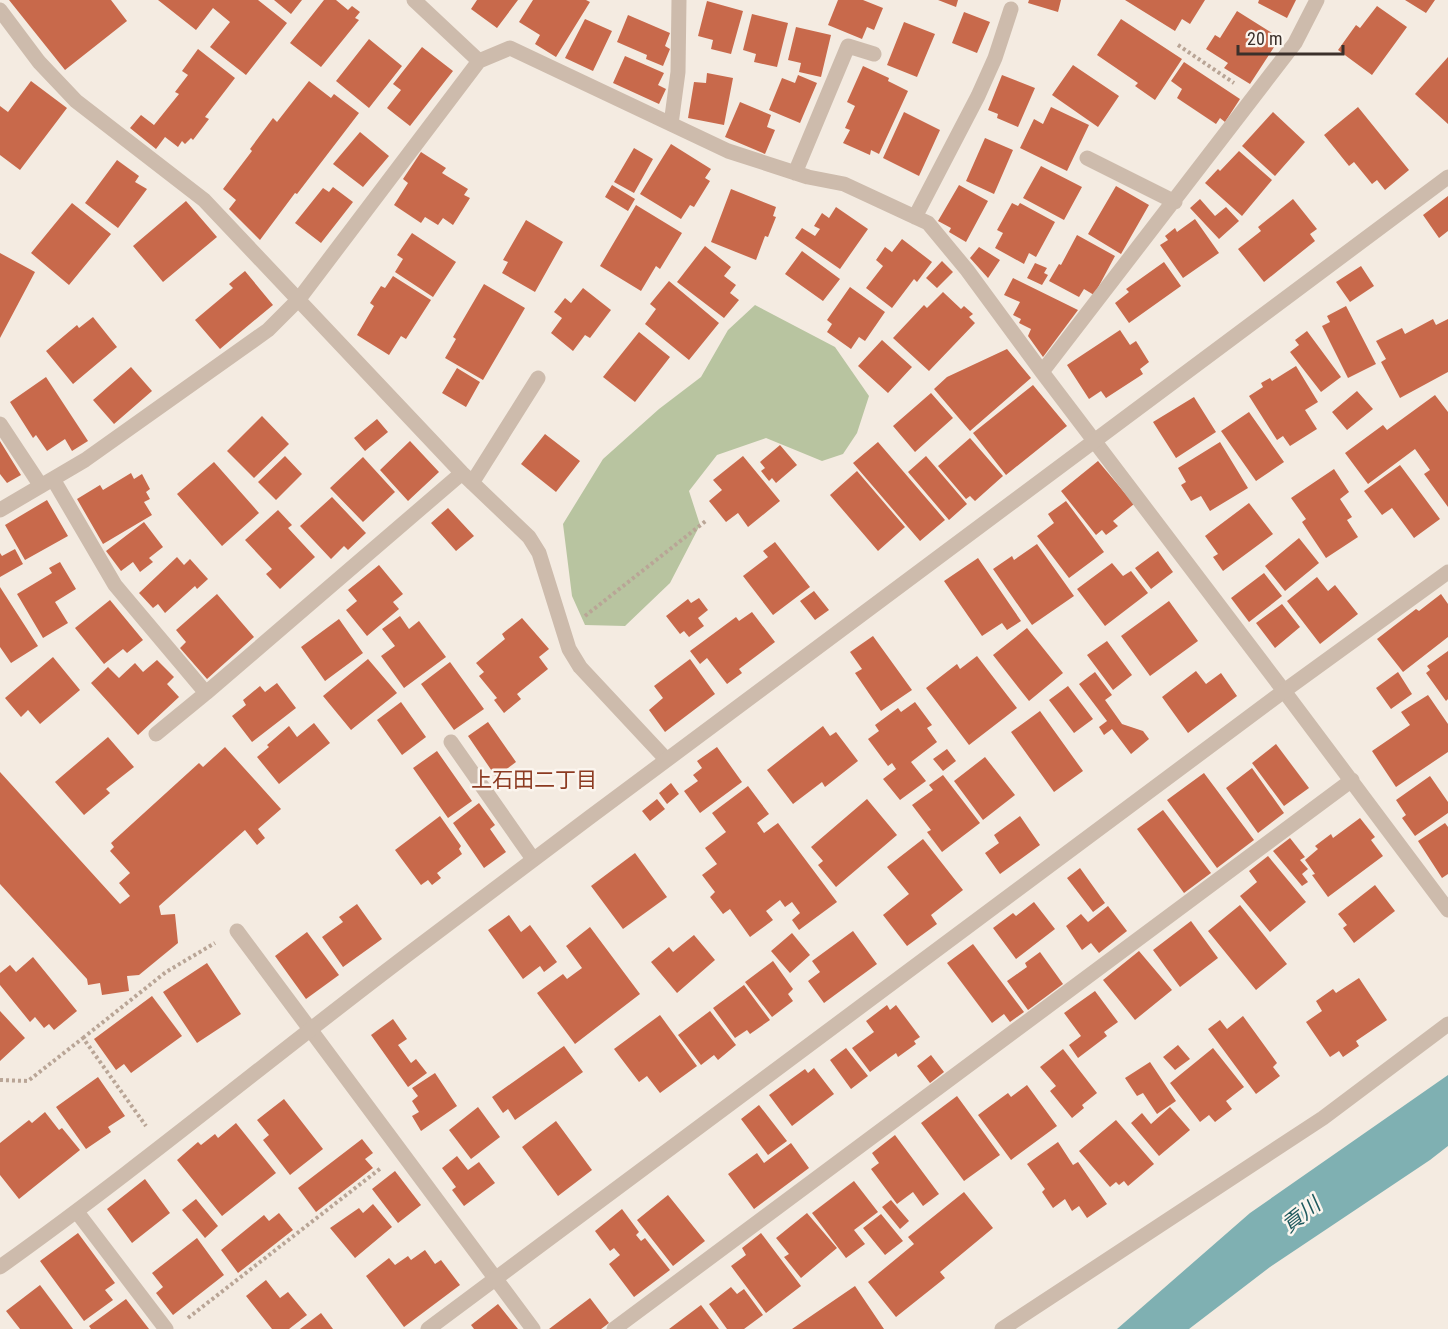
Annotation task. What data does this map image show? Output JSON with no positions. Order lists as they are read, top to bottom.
{
  "districts": ["上石田二丁目"],
  "water": ["貢川"],
  "scale_bar": "20 m"
}
